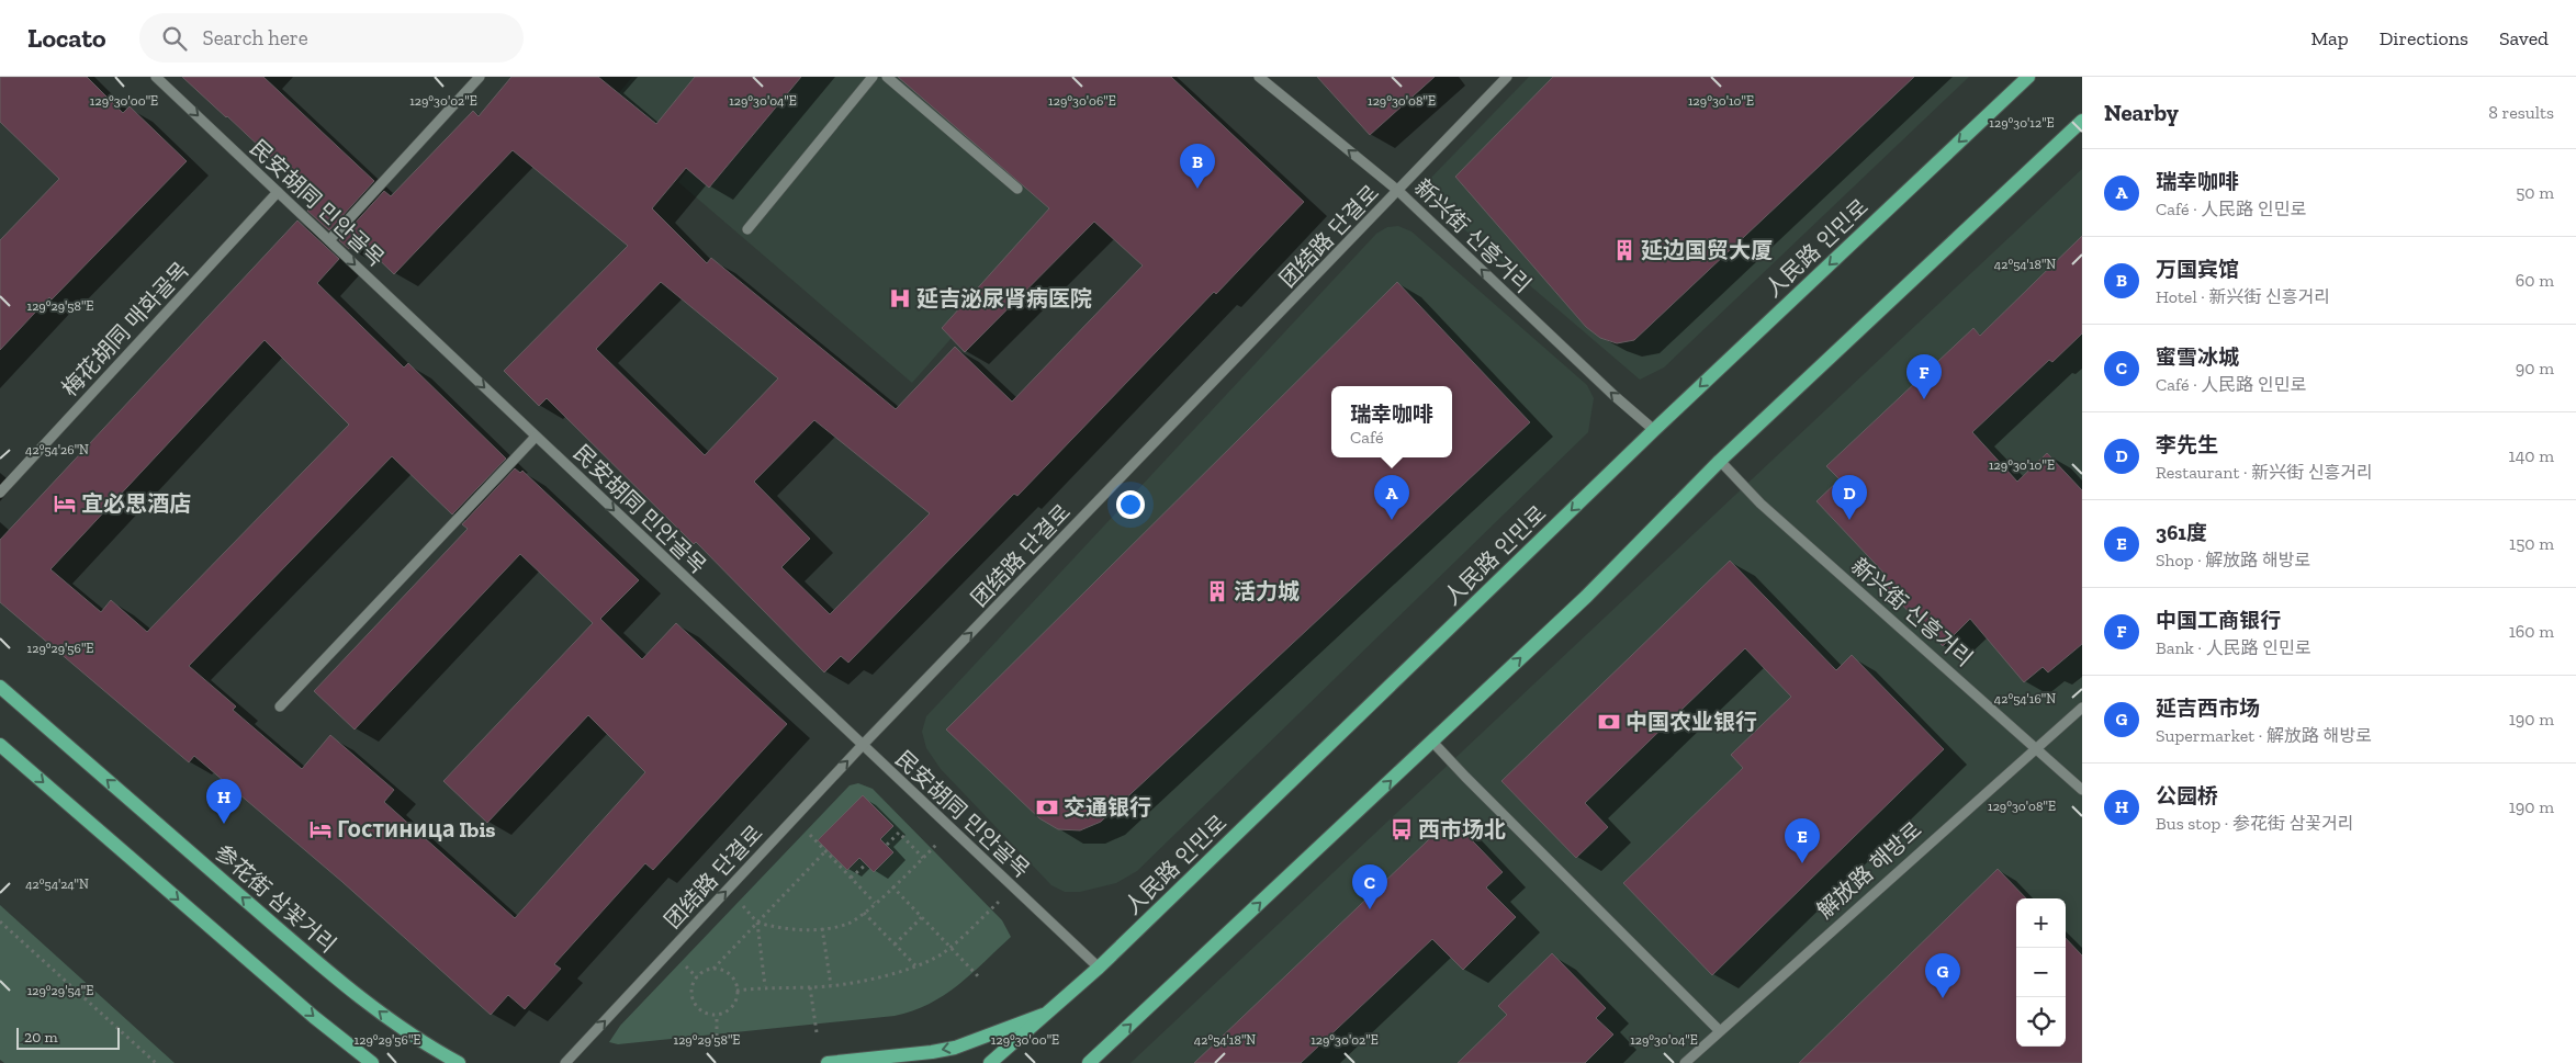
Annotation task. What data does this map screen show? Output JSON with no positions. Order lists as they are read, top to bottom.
{
  "streets": {
    "main road": ["人民路 인민로", "参花街 삼꽃거리"],
    "street": [
      "民安胡同 민안골목",
      "团结路 단결로",
      "新兴街 신흥거리",
      "梅花胡同 매화골목",
      "解放路 해방로"
    ]
  },
  "crossings": [
    ["民安胡同 민안골목", "团结路 단결로"],
    ["民安胡同 민안골목", "人民路 인민로"],
    ["民安胡同 민안골목", "梅花胡同 매화골목"],
    ["团结路 단결로", "新兴街 신흥거리"],
    ["新兴街 신흥거리", "人民路 인민로"],
    ["新兴街 신흥거리", "解放路 해방로"]
  ],
  "one_way": ["民安胡同 민안골목", "团结路 단결로", "新兴街 신흥거리"],
  "places": {
    "building": ["延边国贸大厦", "活力城"],
    "hospital": ["延吉泌尿肾病医院"],
    "hotel": ["宜必思酒店", "Гостиница Ibis"],
    "bank": ["中国农业银行", "交通银行"],
    "bus stop": ["西市场北"]
  },
  "scale_bar": "20 m",
  "page": {
    "header": "Locato",
    "search": "Search here",
    "nav": ["Map", "Directions", "Saved"],
    "heading": ["Nearby", "8 results"],
    "pins": [
      "B",
      "F",
      "A",
      "D",
      "H",
      "E",
      "C",
      "G"
    ],
    "list": [
      {
        "mark": "A",
        "name": "瑞幸咖啡",
        "note": "Café · 人民路 인민로",
        "value": "50 m"
      },
      {
        "mark": "B",
        "name": "万国宾馆",
        "note": "Hotel · 新兴街 신흥거리",
        "value": "60 m"
      },
      {
        "mark": "C",
        "name": "蜜雪冰城",
        "note": "Café · 人民路 인민로",
        "value": "90 m"
      },
      {
        "mark": "D",
        "name": "李先生",
        "note": "Restaurant · 新兴街 신흥거리",
        "value": "140 m"
      },
      {
        "mark": "E",
        "name": "361度",
        "note": "Shop · 解放路 해방로",
        "value": "150 m"
      },
      {
        "mark": "F",
        "name": "中国工商银行",
        "note": "Bank · 人民路 인민로",
        "value": "160 m"
      },
      {
        "mark": "G",
        "name": "延吉西市场",
        "note": "Supermarket · 解放路 해방로",
        "value": "190 m"
      },
      {
        "mark": "H",
        "name": "公园桥",
        "note": "Bus stop · 参花街 삼꽃거리",
        "value": "190 m"
      }
    ],
    "popup": ["瑞幸咖啡", "Café"],
    "map_buttons": ["+", "−"],
    "scale": "20 m"
  },
  "coordinates": [
    "129°30'00\"E",
    "129°30'10\"E",
    "129°30'02\"E",
    "129°30'04\"E",
    "129°30'06\"E",
    "129°30'08\"E",
    "129°30'12\"E",
    "42°54'18\"N",
    "129°29'58\"E",
    "42°54'26\"N",
    "129°29'56\"E",
    "42°54'16\"N",
    "42°54'24\"N",
    "129°29'54\"E"
  ]
}
